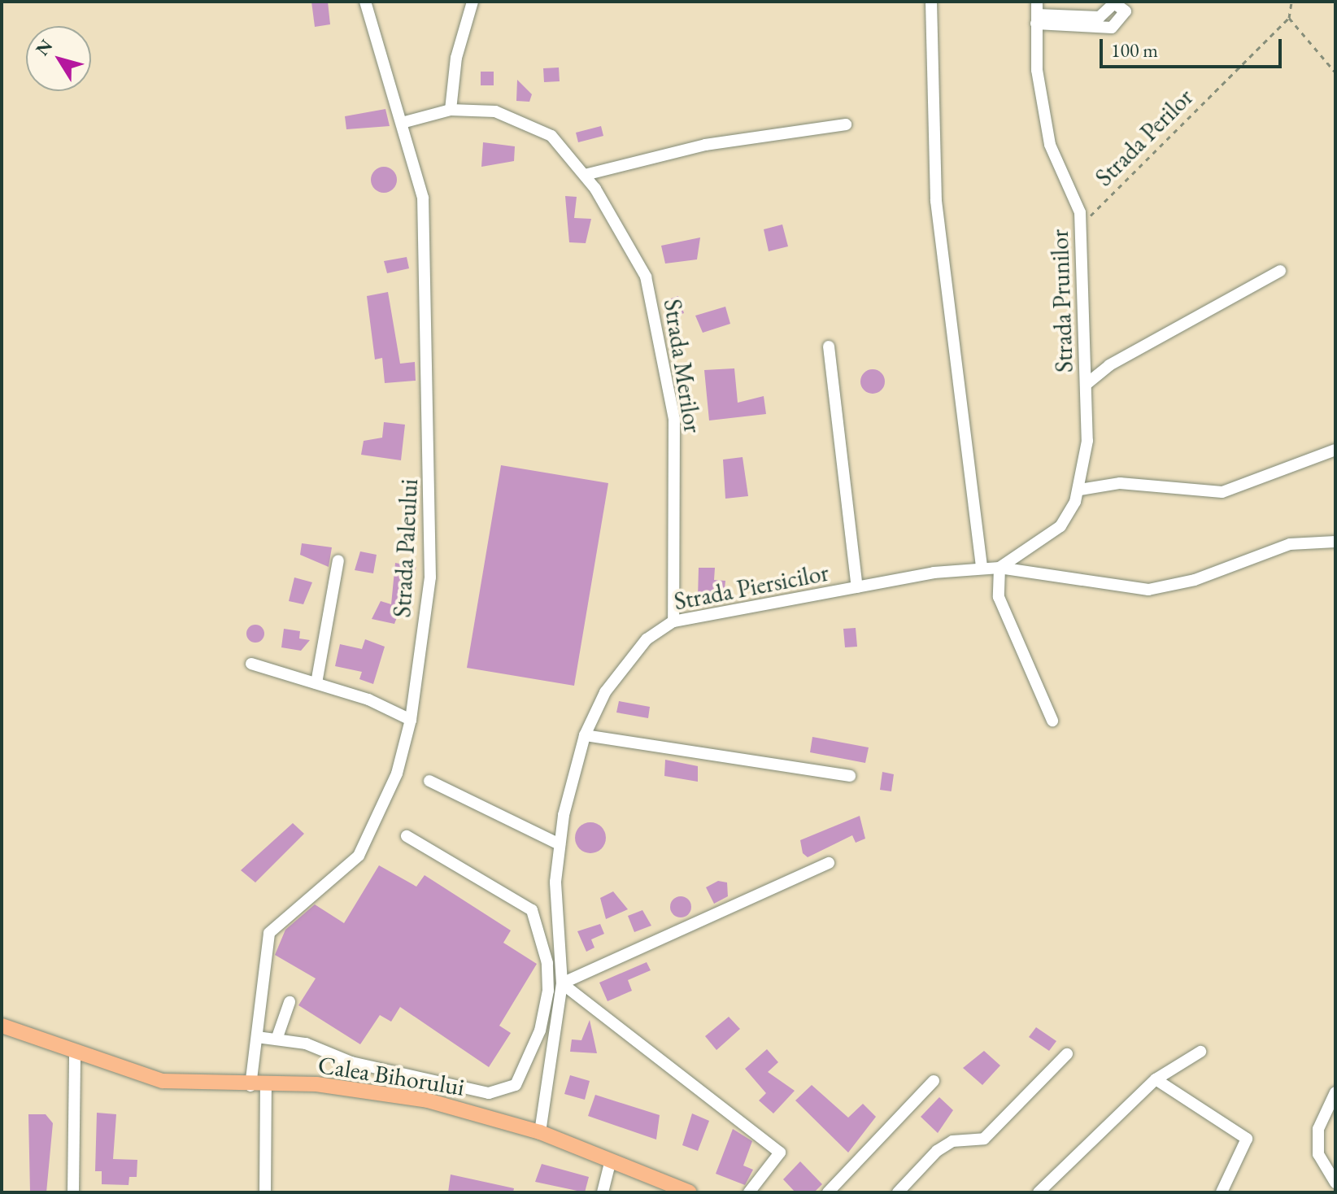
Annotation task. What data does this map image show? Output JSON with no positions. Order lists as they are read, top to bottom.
{
  "streets": {
    "main road": ["Calea Bihorului"],
    "street": [
      "Strada Prunilor",
      "Strada Merilor",
      "Strada Paleului",
      "Strada Piersicilor"
    ],
    "path": ["Strada Perilor"]
  },
  "crossings": [
    ["Strada Perilor", "Strada Prunilor"],
    ["Strada Prunilor", "Strada Piersicilor"],
    ["Strada Merilor", "Strada Piersicilor"],
    ["Strada Paleului", "Calea Bihorului"],
    ["Strada Piersicilor", "Calea Bihorului"]
  ],
  "scale_bar": "100 m",
  "north": "top left"
}
